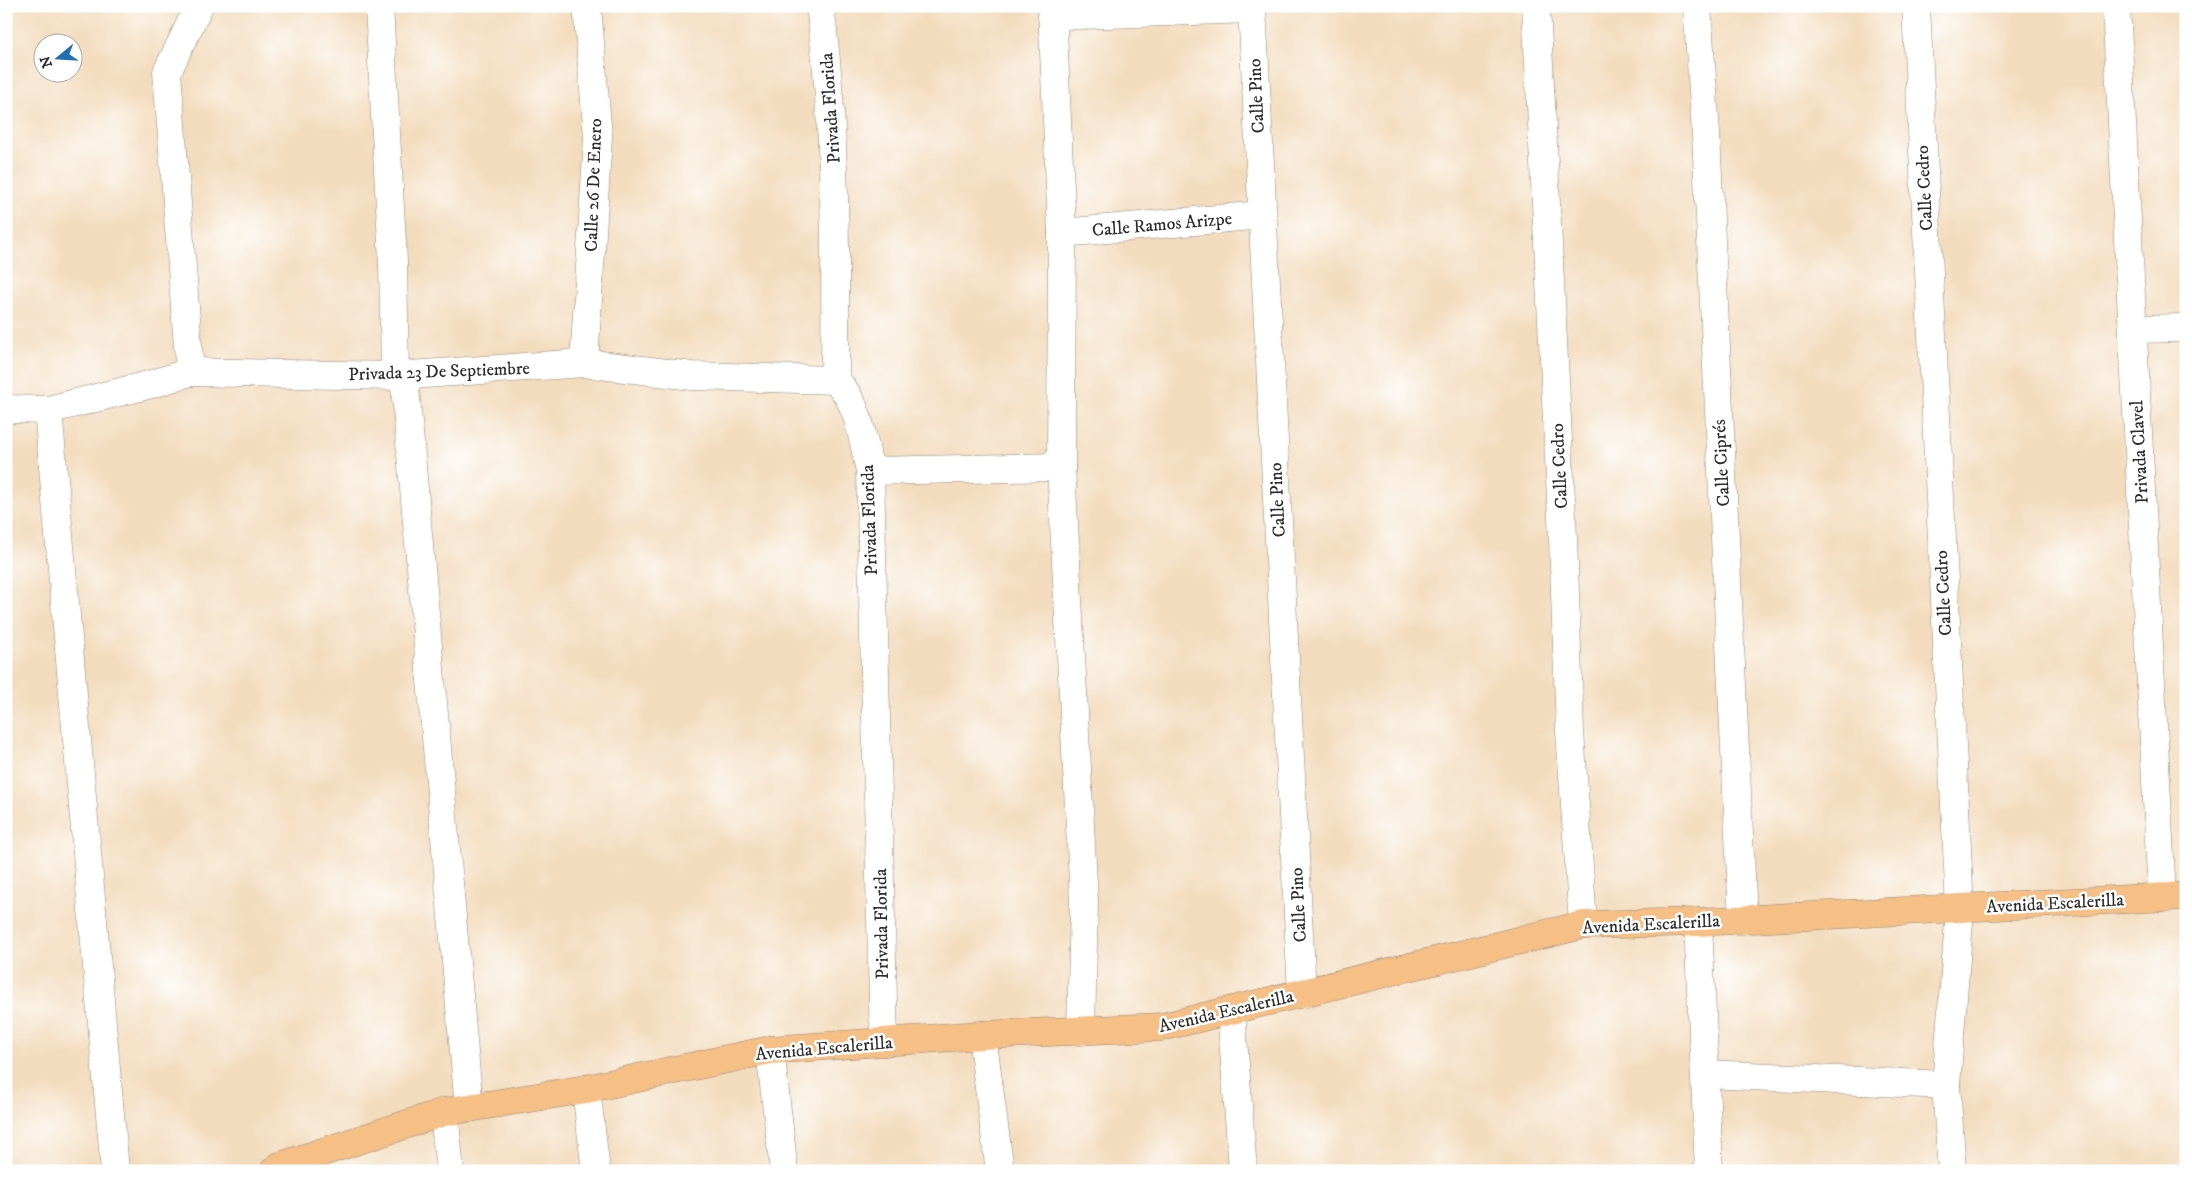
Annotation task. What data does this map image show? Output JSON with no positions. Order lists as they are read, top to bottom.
{
  "streets": {
    "main road": ["Avenida Escalerilla"],
    "street": [
      "Calle Pino",
      "Privada Florida",
      "Calle 26 De Enero",
      "Calle Cedro",
      "Calle Ramos Arizpe",
      "Privada 23 De Septiembre",
      "Privada Clavel",
      "Calle Ciprés"
    ]
  },
  "crossings": [
    ["Calle Pino", "Calle Ramos Arizpe"],
    ["Calle Pino", "Avenida Escalerilla"],
    ["Privada Florida", "Privada 23 De Septiembre"],
    ["Privada Florida", "Avenida Escalerilla"],
    ["Calle 26 De Enero", "Privada 23 De Septiembre"],
    ["Calle Cedro", "Avenida Escalerilla"],
    ["Privada Clavel", "Avenida Escalerilla"],
    ["Calle Ciprés", "Avenida Escalerilla"]
  ],
  "north": "left"
}
